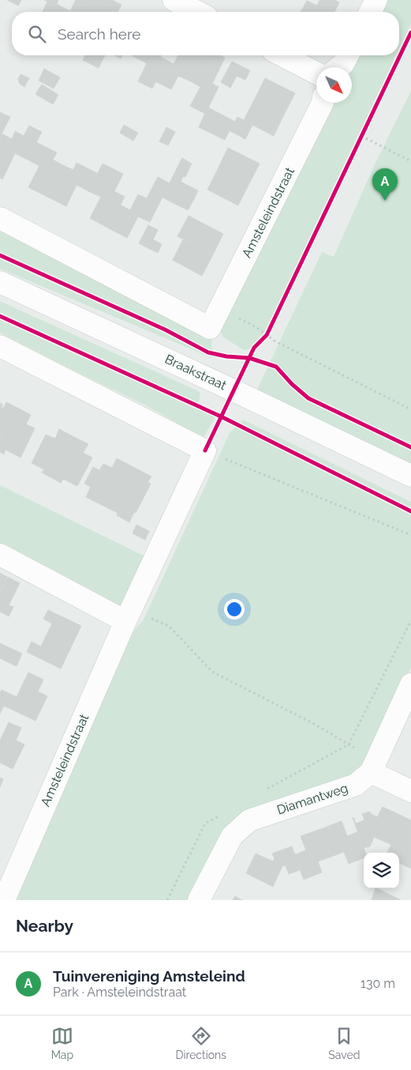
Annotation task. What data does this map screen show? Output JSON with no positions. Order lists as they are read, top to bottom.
{
  "streets": {
    "street": ["Amsteleindstraat", "Braakstraat", "Diamantweg"]
  },
  "north": "bottom right",
  "page": {
    "search": "Search here",
    "pins": "A",
    "heading": "Nearby",
    "list": [
      {
        "mark": "A",
        "name": "Tuinvereniging Amsteleind",
        "note": "Park · Amsteleindstraat",
        "value": "130 m"
      }
    ],
    "nav": ["Map", "Directions", "Saved"]
  }
}
